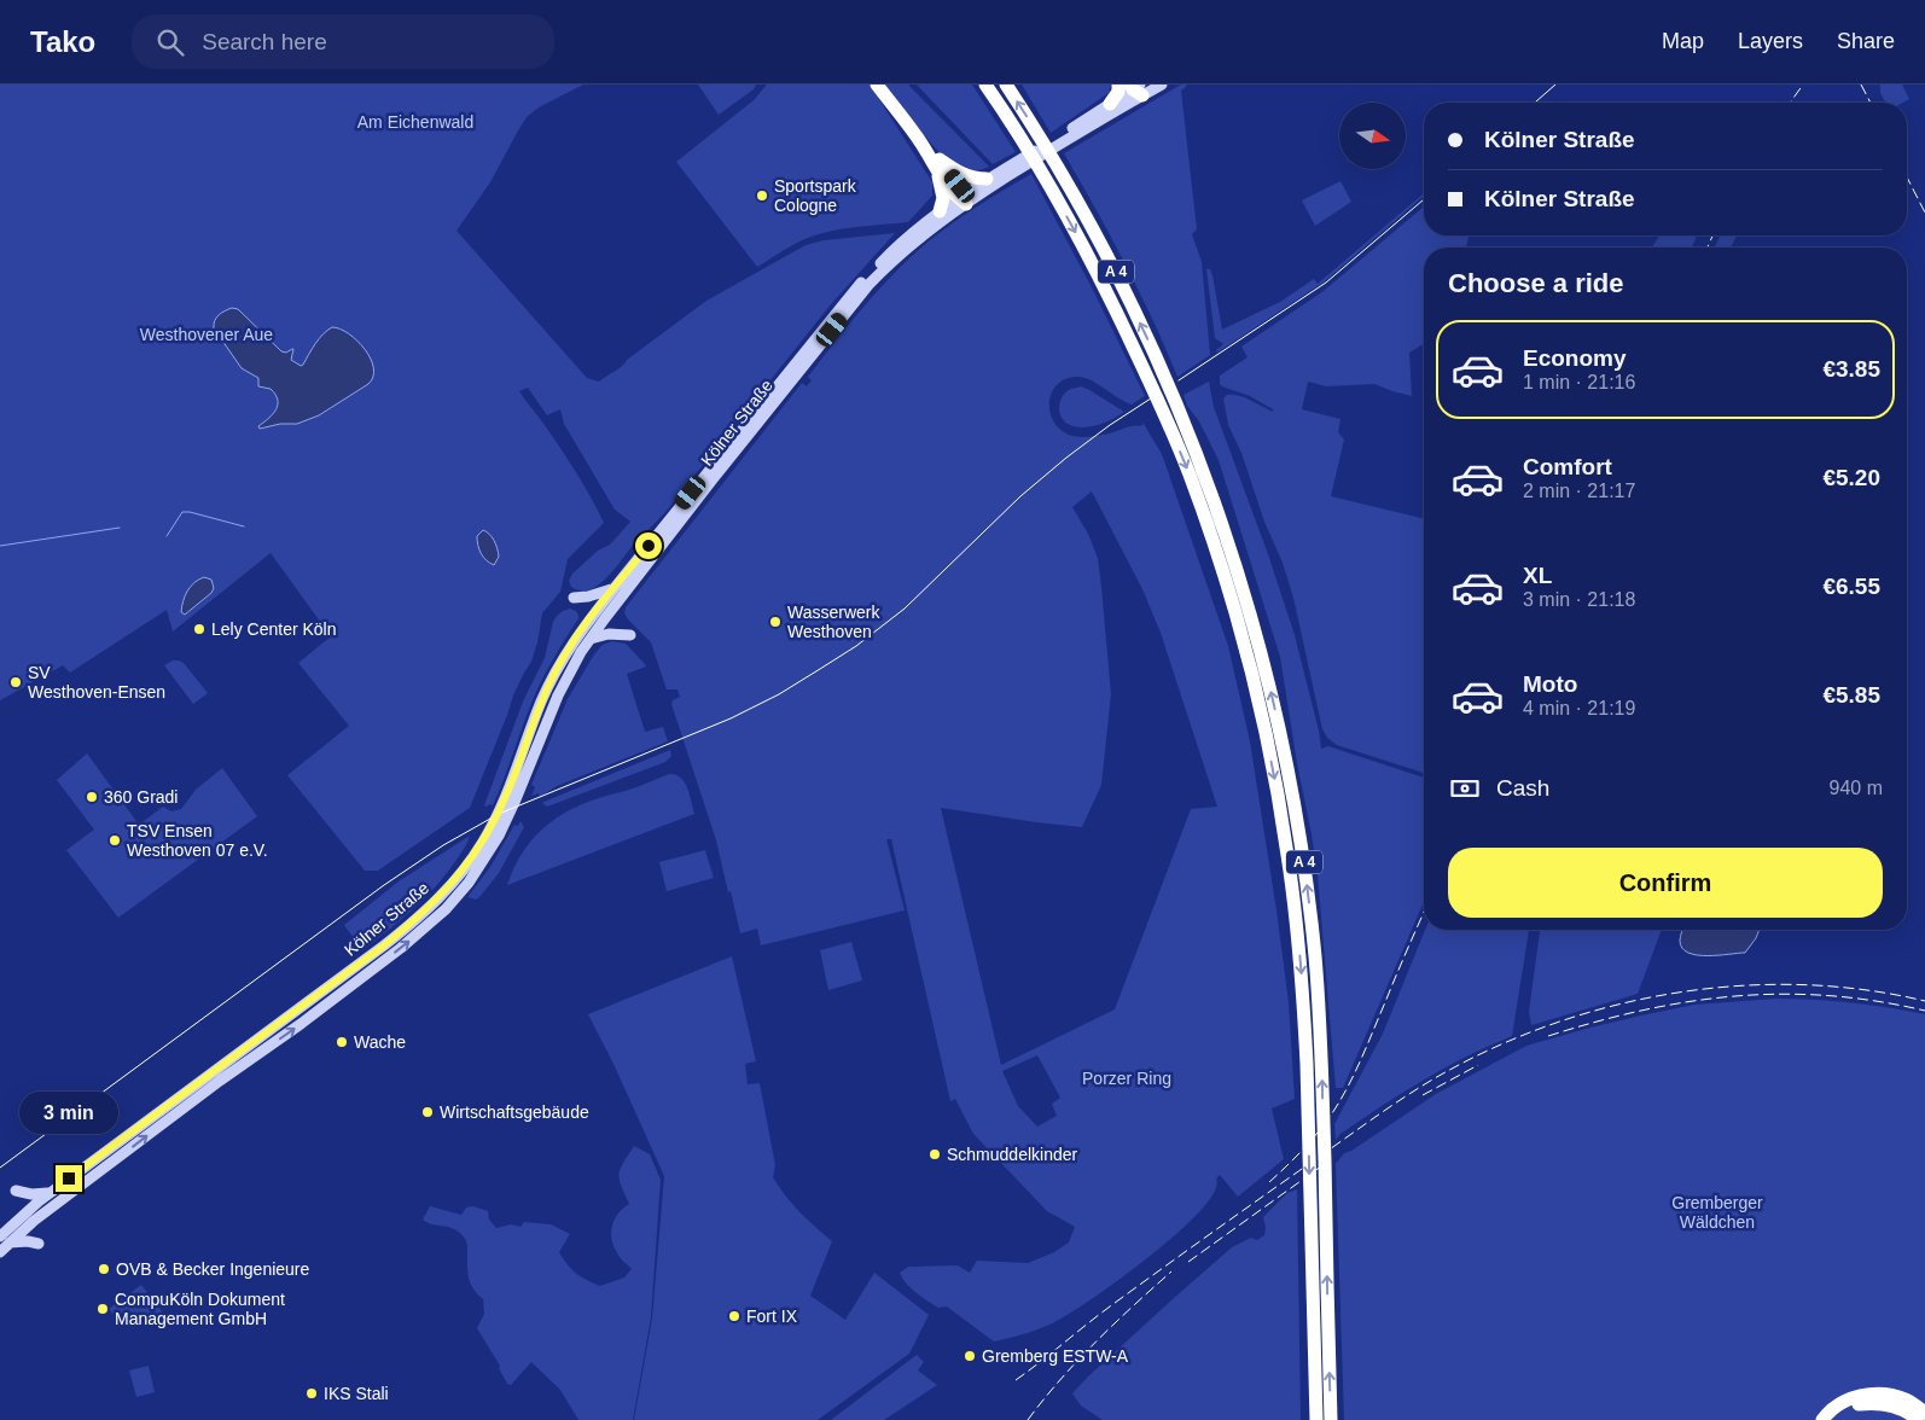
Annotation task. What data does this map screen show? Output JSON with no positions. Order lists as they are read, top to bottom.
{
  "streets": {
    "highway": ["A 4"],
    "main road": ["Kölner Straße"]
  },
  "parks": [
    "Am Eichenwald",
    "Westhovener Aue",
    "Porzer Ring",
    "Gremberger Wäldchen"
  ],
  "places": [
    "Sportspark Cologne",
    "Wasserwerk Westhoven",
    "Lely Center Köln",
    "SV Westhoven-Ensen",
    "360 Gradi",
    "TSV Ensen Westhoven 07 e.V.",
    "Wache",
    "Wirtschaftsgebäude",
    "Schmuddelkinder",
    "OVB & Becker Ingenieure",
    "CompuKöln Dokument Management GmbH",
    "Fort IX",
    "Gremberg ESTW-A",
    "IKS Stali"
  ],
  "north": "right",
  "page": {
    "header": "Tako",
    "search": "Search here",
    "nav": ["Map", "Layers", "Share"],
    "banner": ["Kölner Straße", "Kölner Straße"],
    "heading": "Choose a ride",
    "list": [
      {
        "name": "Economy",
        "note": "1 min · 21:16",
        "value": "€3.85"
      },
      {
        "name": "Comfort",
        "note": "2 min · 21:17",
        "value": "€5.20"
      },
      {
        "name": "XL",
        "note": "3 min · 21:18",
        "value": "€6.55"
      },
      {
        "name": "Moto",
        "note": "4 min · 21:19",
        "value": "€5.85"
      }
    ],
    "pay": ["Cash", "940 m"],
    "buttons": "Confirm",
    "bubble": "3 min"
  }
}
